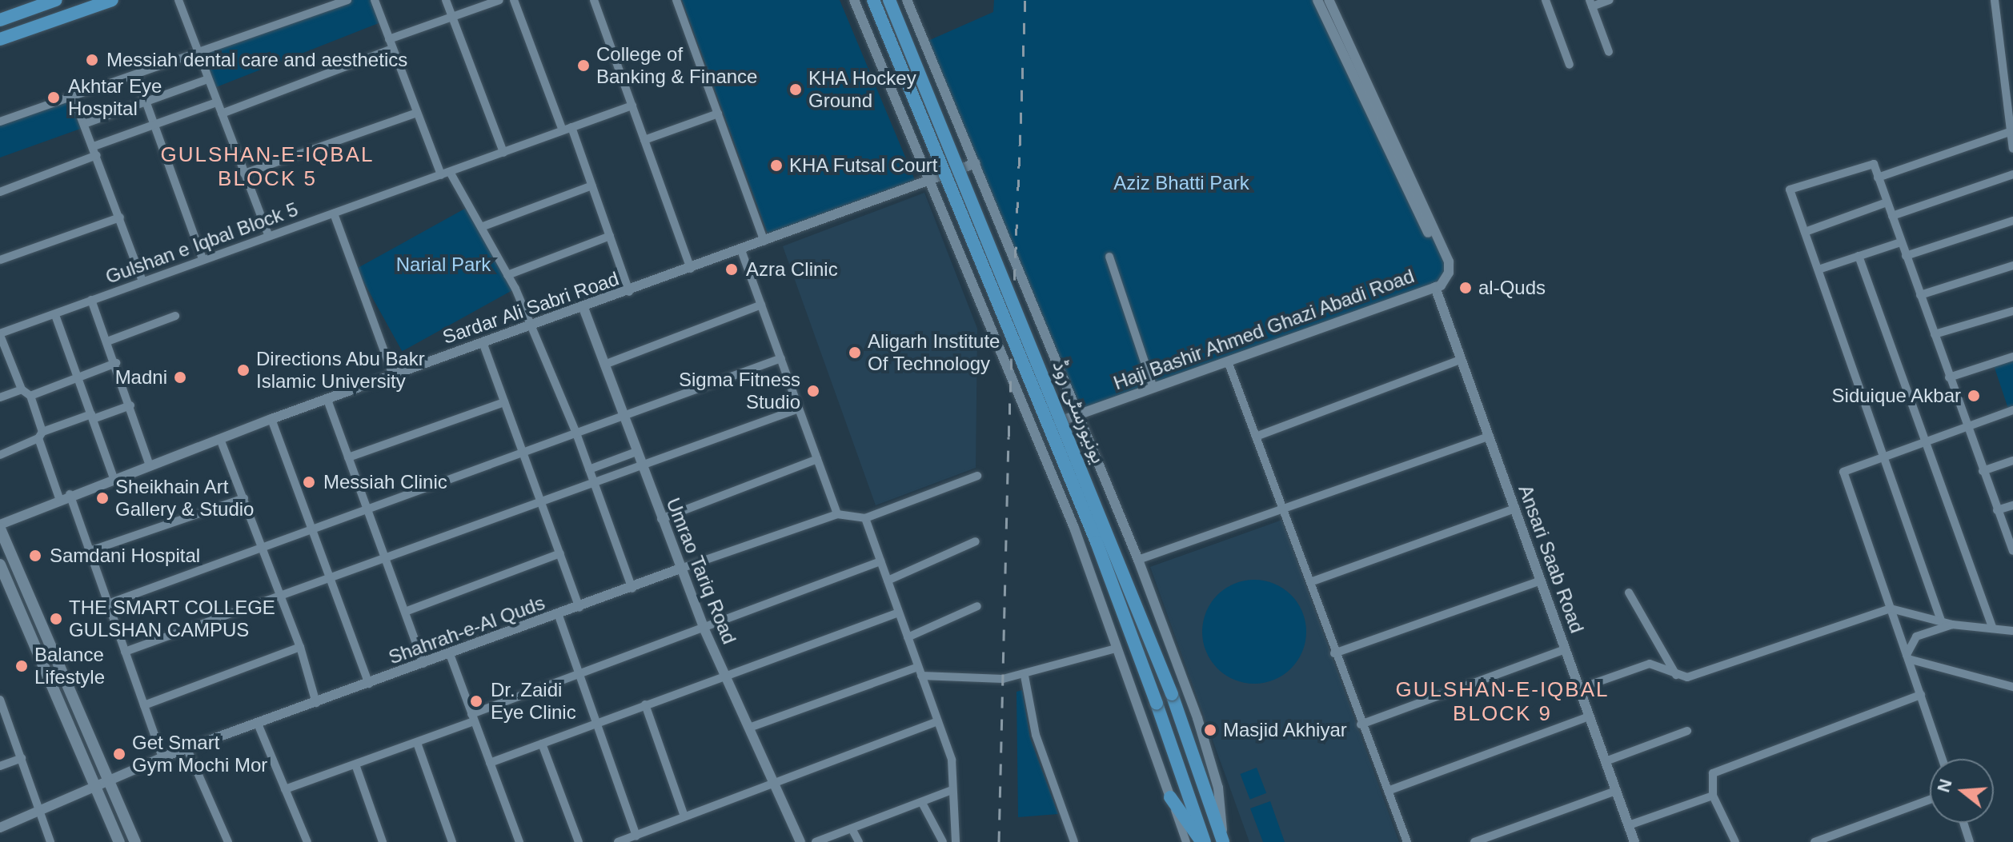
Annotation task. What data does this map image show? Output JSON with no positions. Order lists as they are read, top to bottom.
{
  "streets": {
    "main road": ["یونیورسٹی روڈ"],
    "street": [
      "Gulshan e Iqbal Block 5",
      "Sardar Ali Sabri Road",
      "Haji Bashir Ahmed Ghazi Abadi Road",
      "Ansari Saab Road",
      "Umrao Tariq Road",
      "Shahrah-e-Al Quds"
    ]
  },
  "crossings": [
    ["Sardar Ali Sabri Road", "Umrao Tariq Road"],
    ["Haji Bashir Ahmed Ghazi Abadi Road", "Ansari Saab Road"],
    ["Umrao Tariq Road", "Shahrah-e-Al Quds"]
  ],
  "districts": ["GULSHAN-E-IQBAL BLOCK 5", "GULSHAN-E-IQBAL BLOCK 9"],
  "parks": ["Aziz Bhatti Park", "Narial Park"],
  "places": [
    "Messiah dental care and aesthetics",
    "College of Banking & Finance",
    "KHA Hockey Ground",
    "Akhtar Eye Hospital",
    "KHA Futsal Court",
    "Azra Clinic",
    "al-Quds",
    "Aligarh Institute Of Technology",
    "Directions Abu Bakr Islamic University",
    "Madni",
    "Sigma Fitness Studio",
    "Siduique Akbar",
    "Messiah Clinic",
    "Sheikhain Art Gallery & Studio",
    "Samdani Hospital",
    "THE SMART COLLEGE GULSHAN CAMPUS",
    "Balance Lifestyle",
    "Dr. Zaidi Eye Clinic",
    "Masjid Akhiyar",
    "Get Smart Gym Mochi Mor"
  ],
  "north": "left"
}
